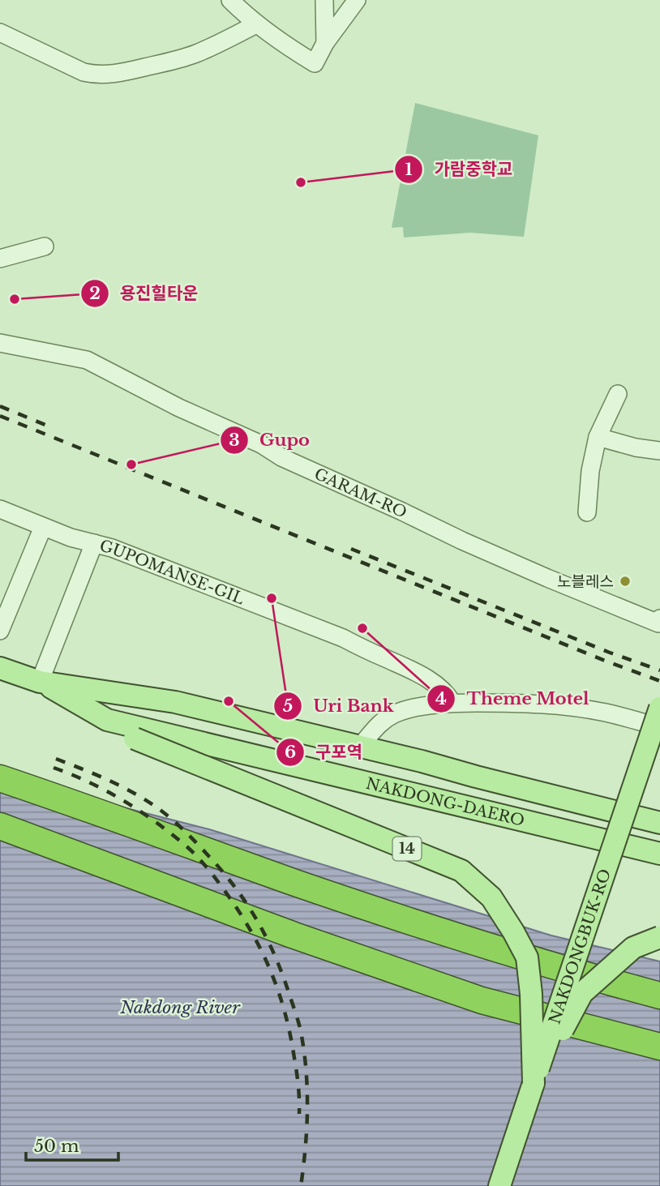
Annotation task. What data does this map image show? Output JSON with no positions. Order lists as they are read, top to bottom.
{
  "streets": {
    "main road": ["NAKDONG-DAERO", "14", "NAKDONGBUK-RO"],
    "street": ["GARAM-RO", "GUPOMANSE-GIL"]
  },
  "crossings": [
    ["NAKDONG-DAERO", "14"],
    ["14", "NAKDONGBUK-RO"]
  ],
  "water": ["Nakdong River"],
  "places": [
    "가람중학교",
    "용진힐타운",
    "Gupo",
    "노블레스",
    "Uri Bank",
    "Theme Motel",
    "구포역"
  ],
  "scale_bar": "50 m"
}
